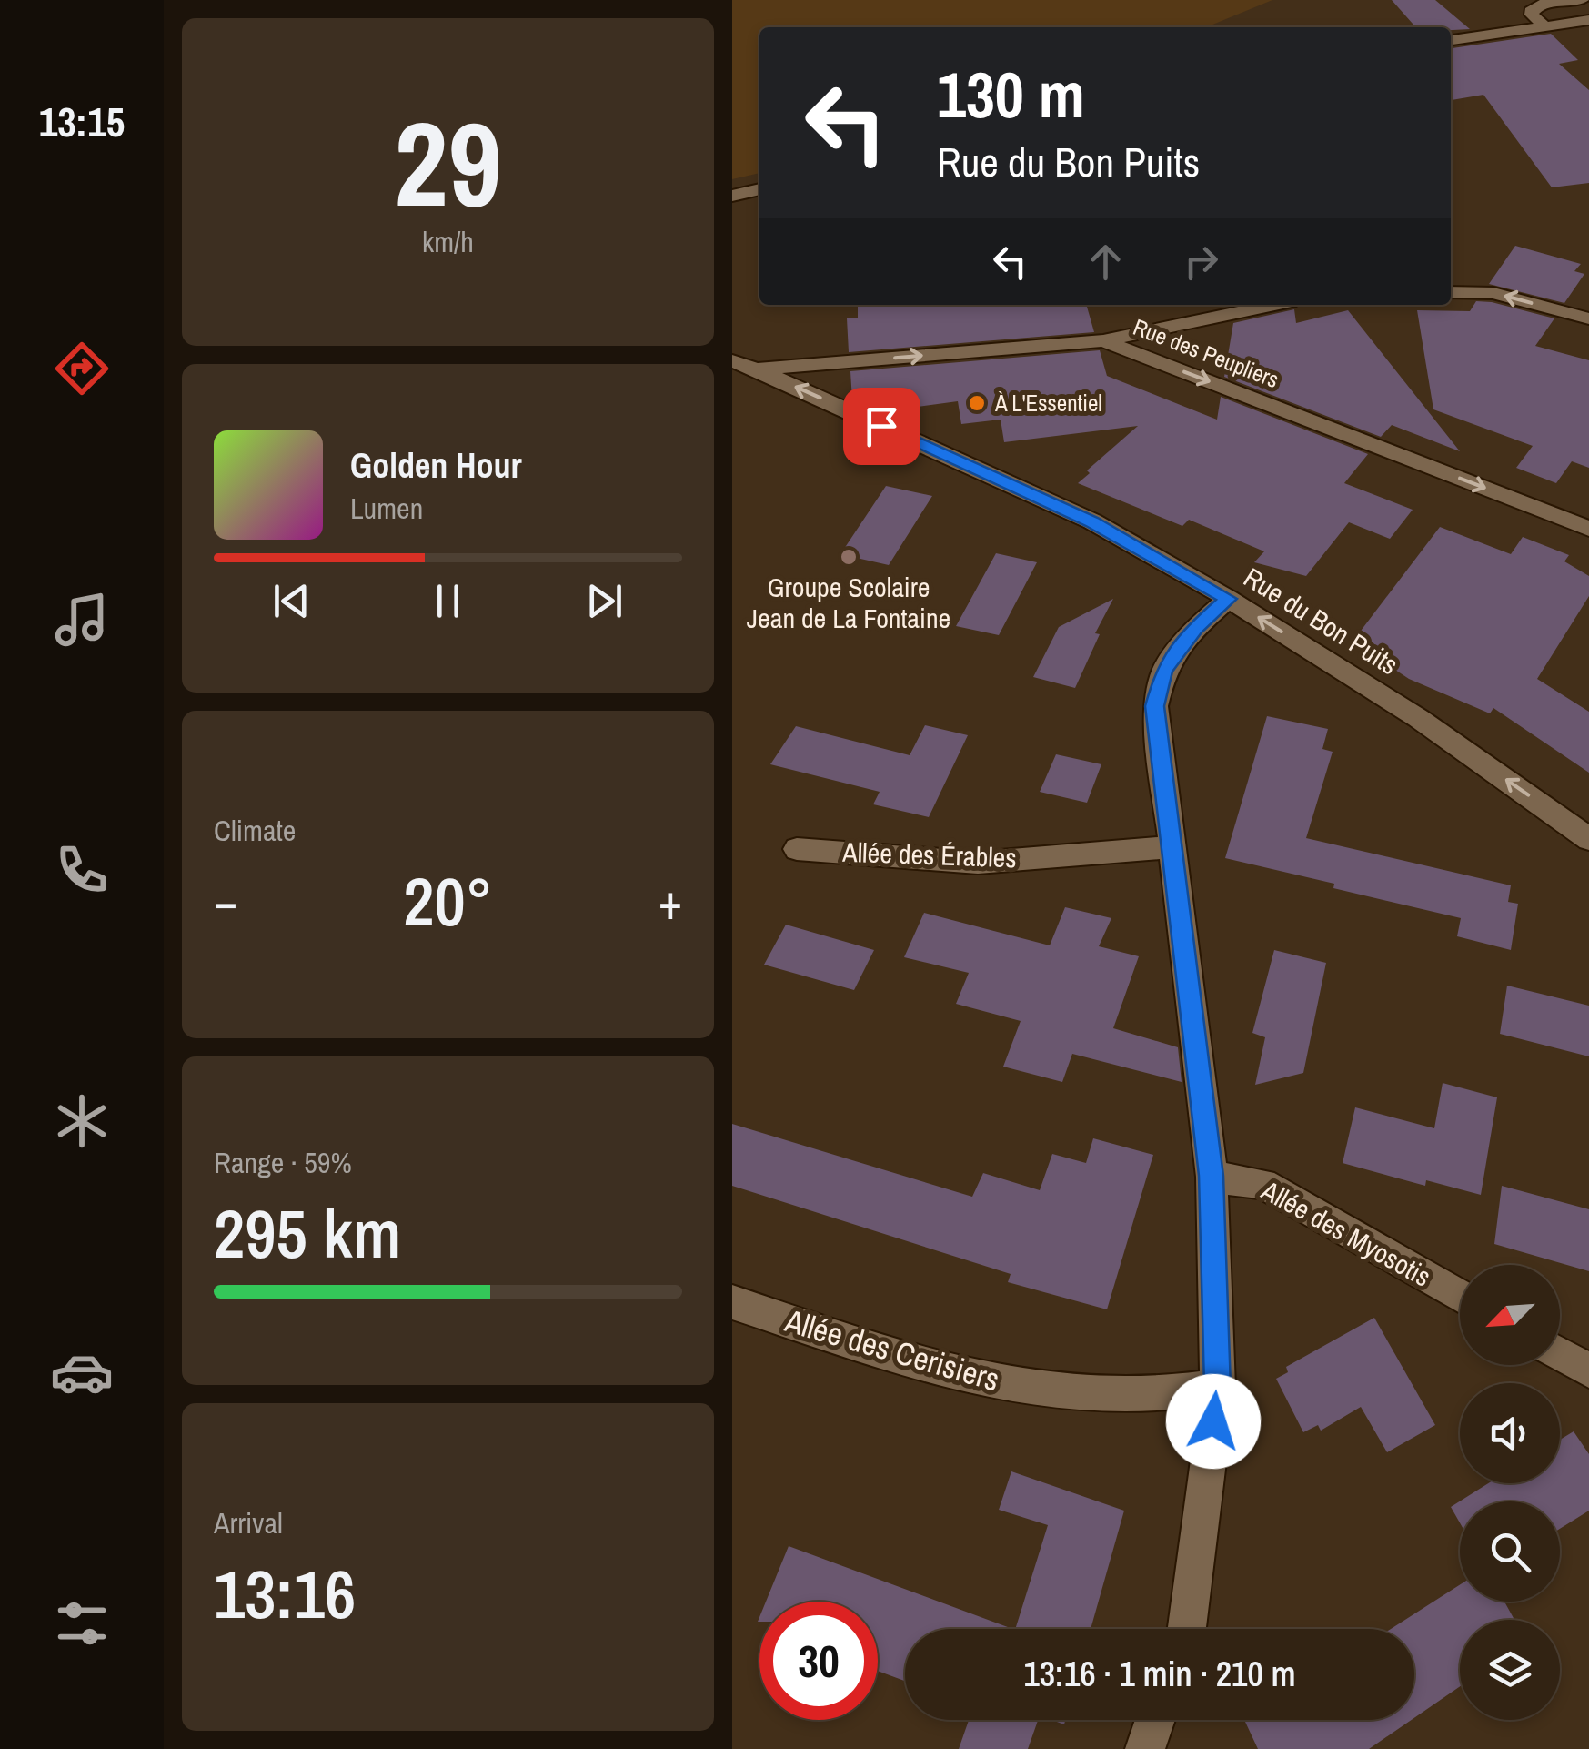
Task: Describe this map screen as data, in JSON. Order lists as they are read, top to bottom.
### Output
{
  "streets": {
    "street": [
      "Rue des Peupliers",
      "Rue du Bon Puits",
      "Allée des Érables",
      "Allée des Myosotis",
      "Allée des Cerisiers"
    ]
  },
  "crossings": [
    ["Rue des Peupliers", "Rue du Bon Puits"]
  ],
  "one_way": ["Rue du Bon Puits"],
  "places": ["À L'Essentiel", "Groupe Scolaire Jean de La Fontaine"],
  "north": "bottom left",
  "page": {
    "tabs": "13:15",
    "tile": [
      ["29", "km/h"],
      "Climate",
      ["Range · 59%", "295 km"],
      ["Arrival", "13:16"]
    ],
    "turn": ["130 m", "Rue du Bon Puits"],
    "song": ["Golden Hour", "Lumen"],
    "heat": ["−", "20°", "+"],
    "limit": "30",
    "trip": "13:16 · 1 min · 210 m"
  }
}
